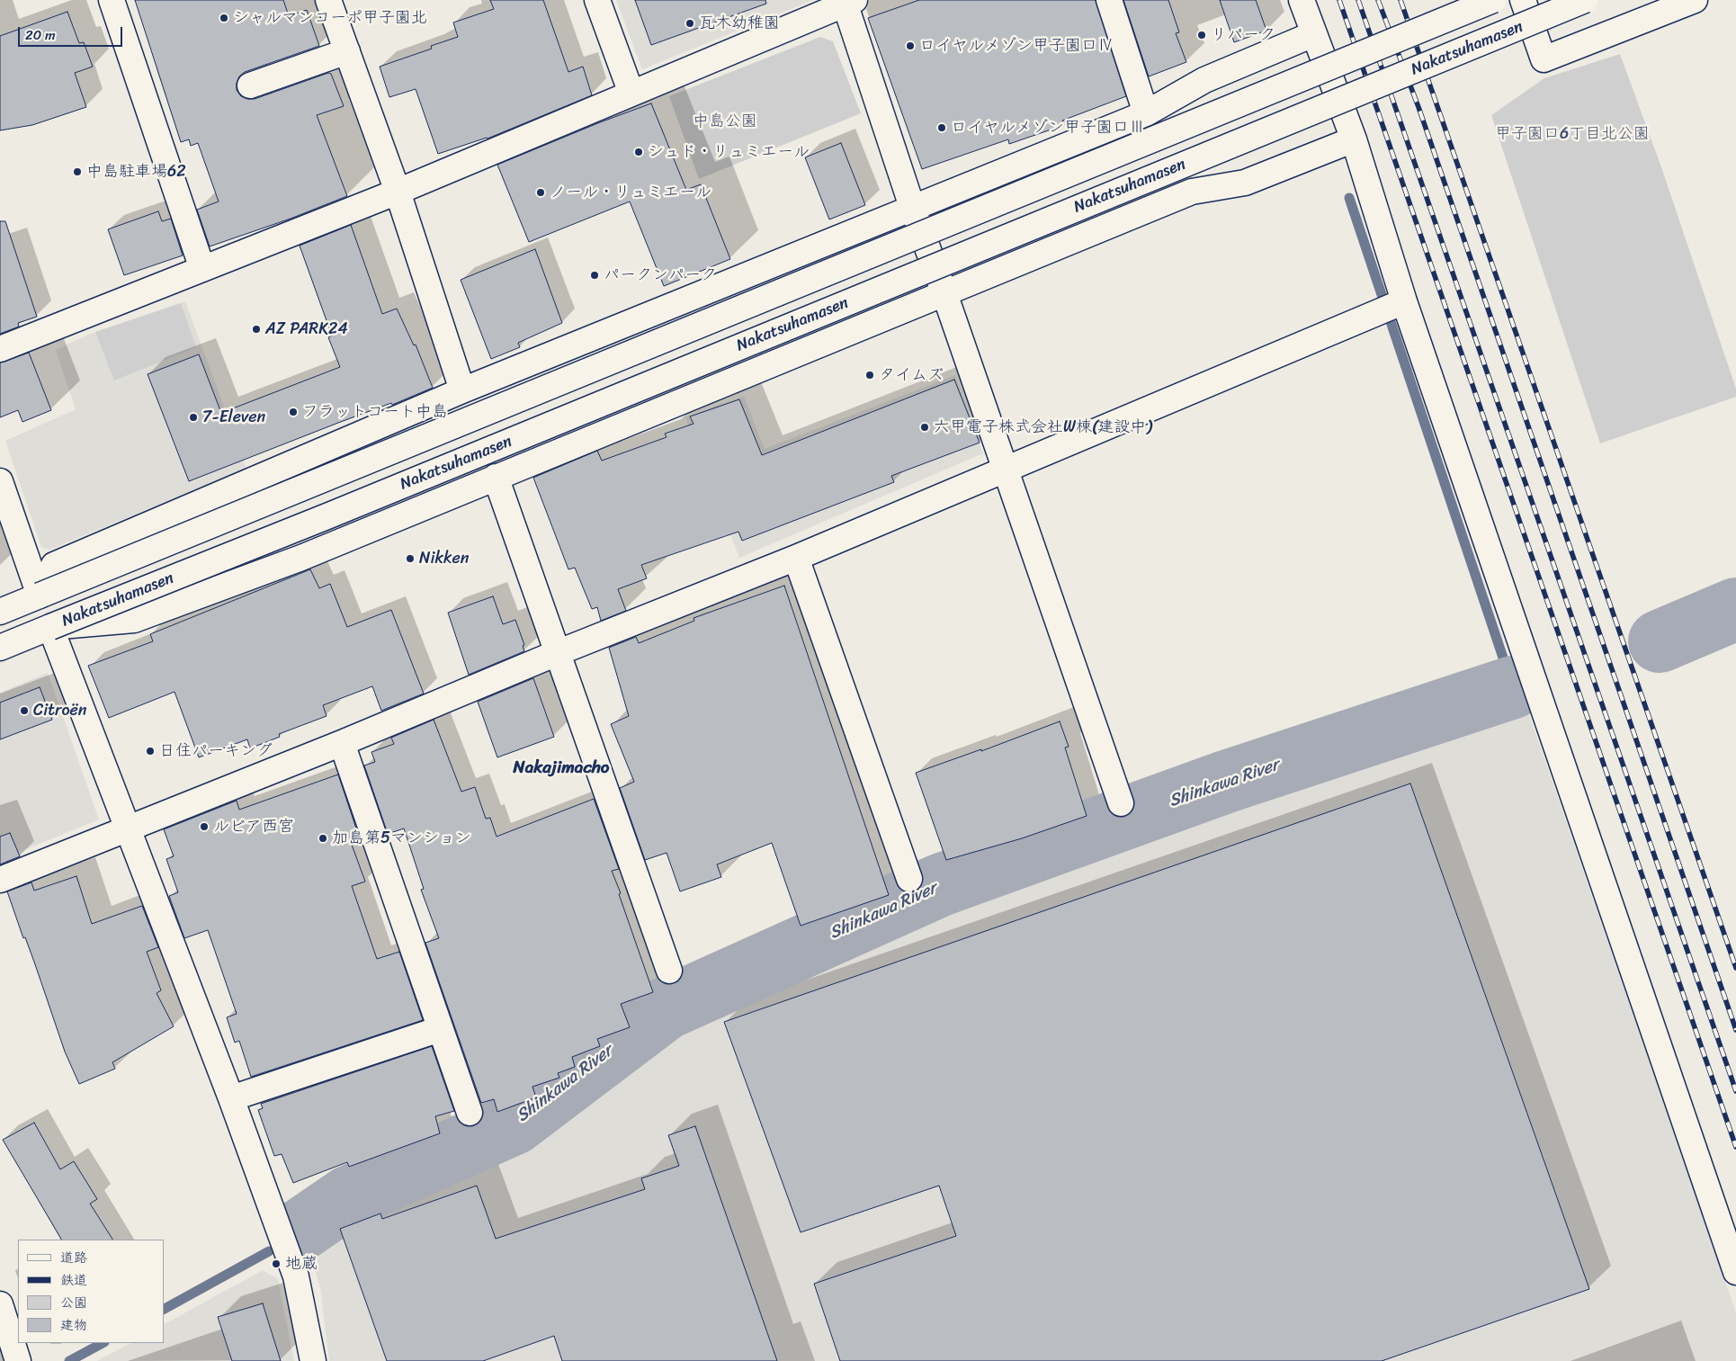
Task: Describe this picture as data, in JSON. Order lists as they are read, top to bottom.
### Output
{
  "streets": {
    "street": ["Nakatsuhamasen"]
  },
  "districts": ["Nakajimacho"],
  "water": ["Shinkawa River"],
  "parks": ["中島公園", "甲子園口6丁目北公園"],
  "places": [
    "シャルマンコーポ甲子園北",
    "瓦木幼稚園",
    "リパーク",
    "ロイヤルメゾン甲子園口Ⅳ",
    "ロイヤルメゾン甲子園口Ⅲ",
    "シュド・リュミエール",
    "中島駐車場62",
    "ノール・リュミエール",
    "パークンパーク",
    "AZ PARK24",
    "タイムズ",
    "フラットコート中島",
    "7-Eleven",
    "六甲電子株式会社W棟(建設中)",
    "Nikken",
    "Citroën",
    "日住パーキング",
    "ルビア西宮",
    "加島第5マンション",
    "地蔵"
  ],
  "legend": [
    "道路",
    "鉄道",
    "公園",
    "建物"
  ],
  "scale_bar": "20 m"
}
